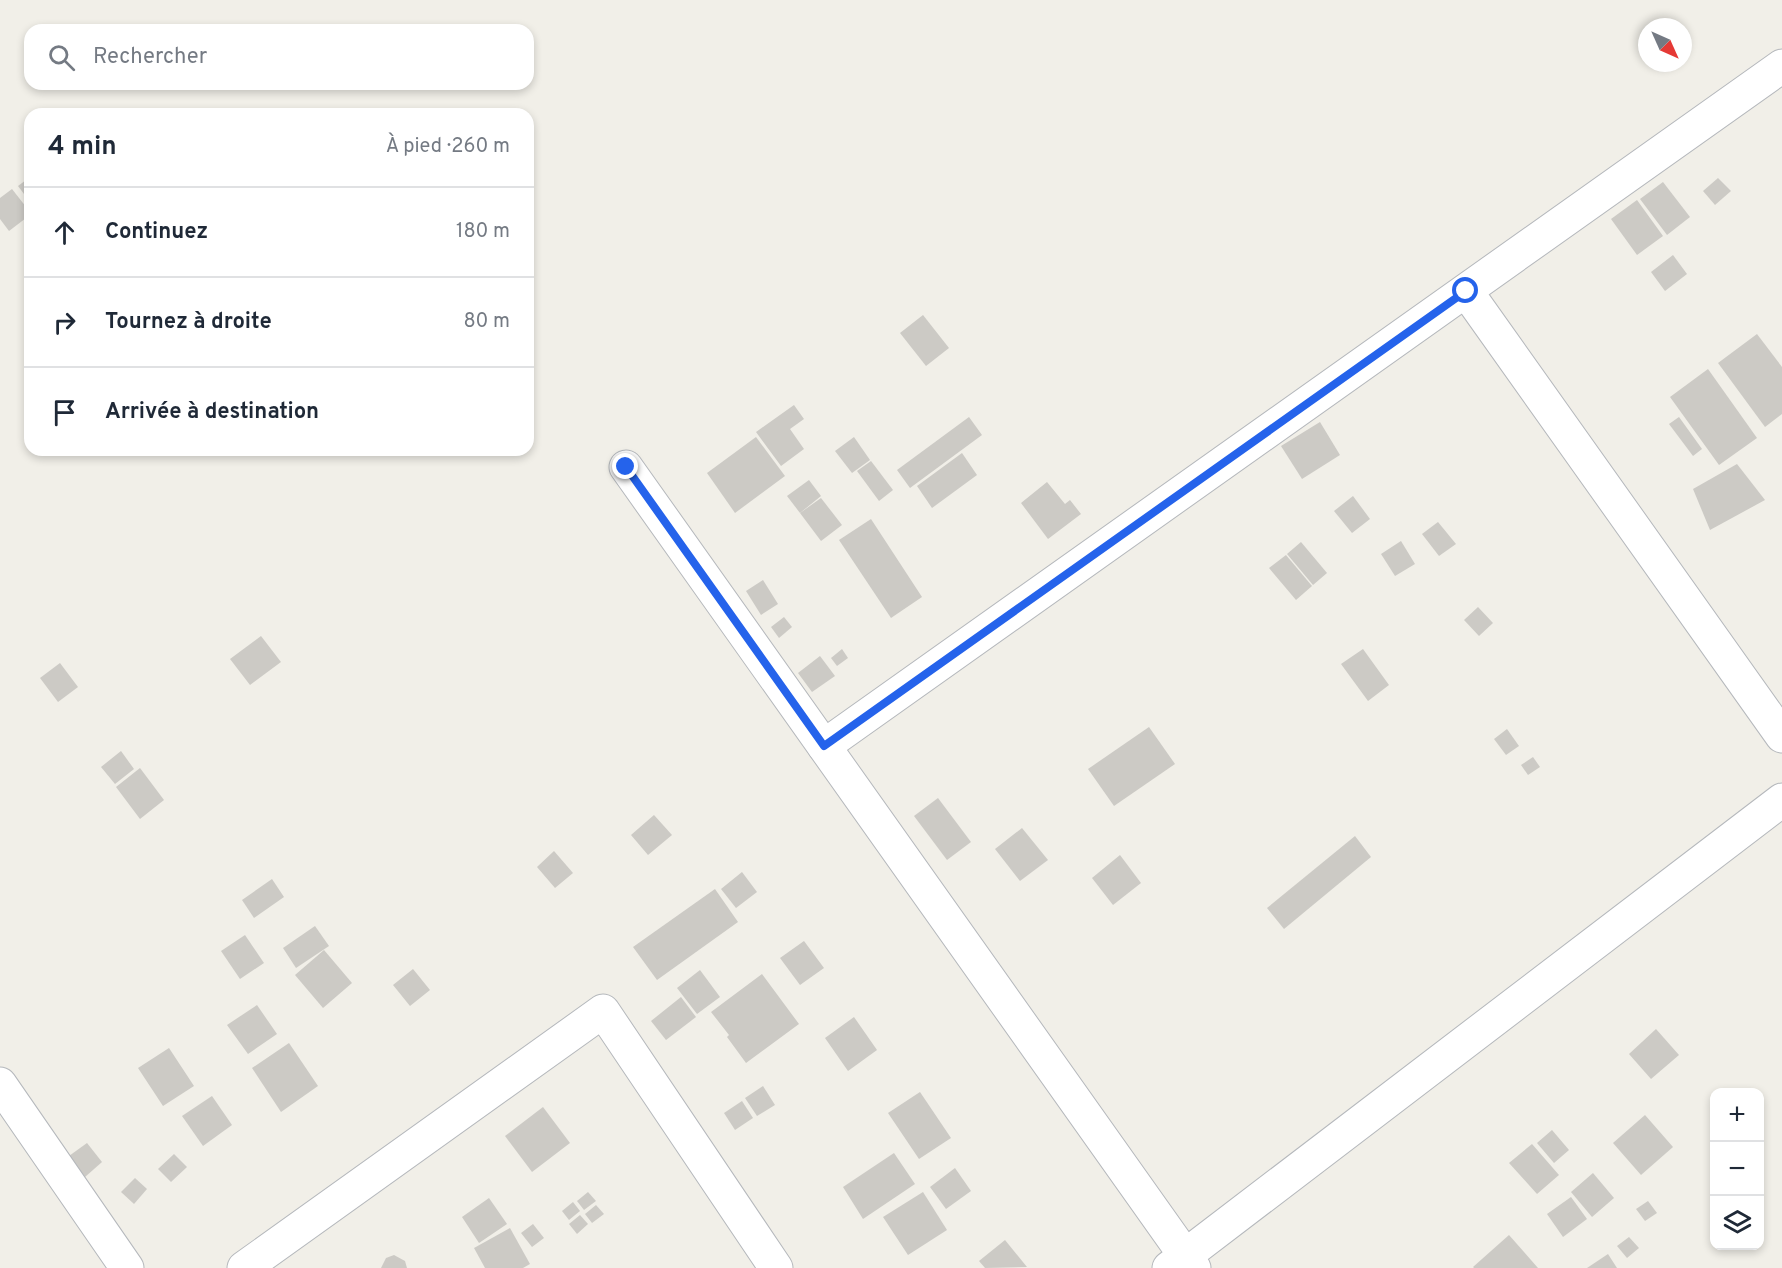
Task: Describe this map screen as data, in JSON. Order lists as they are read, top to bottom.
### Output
{
  "north": "bottom right",
  "page": {
    "search": "Rechercher",
    "heading": ["4 min", "À pied · 260 m"],
    "list": [
      ["Continuez", "180 m"],
      ["Tournez à droite", "80 m"],
      "Arrivée à destination"
    ],
    "map_buttons": ["+", "−"]
  }
}
